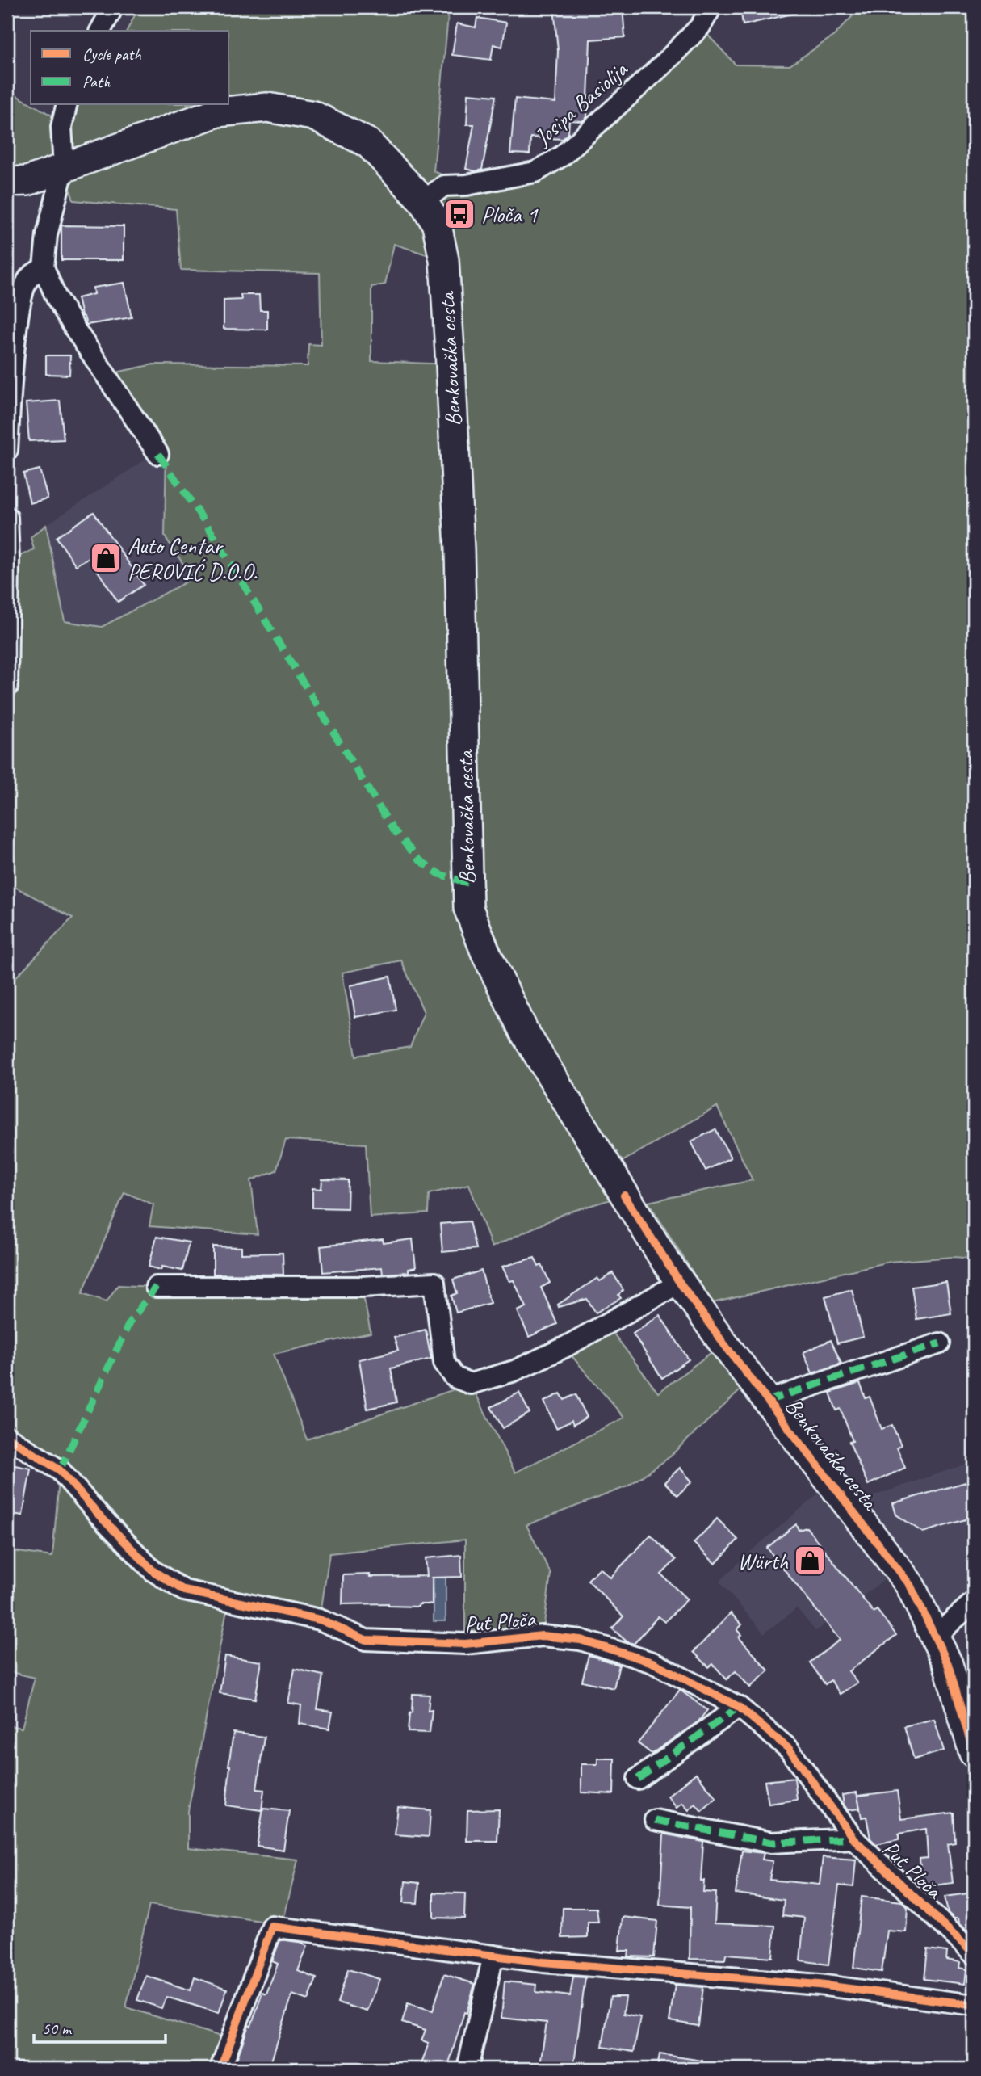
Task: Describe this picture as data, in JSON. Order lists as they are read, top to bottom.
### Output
{
  "streets": {
    "main road": ["Benkovačka cesta"],
    "street": ["Josipa Basiolija", "Put Ploča"]
  },
  "crossings": [
    ["Josipa Basiolija", "Benkovačka cesta"]
  ],
  "places": {
    "bus stop": ["Ploča 1"],
    "shop": ["Auto Centar PEROVIĆ D.O.O.", "Würth"]
  },
  "legend": ["Cycle path", "Path"],
  "scale_bar": "50 m"
}
